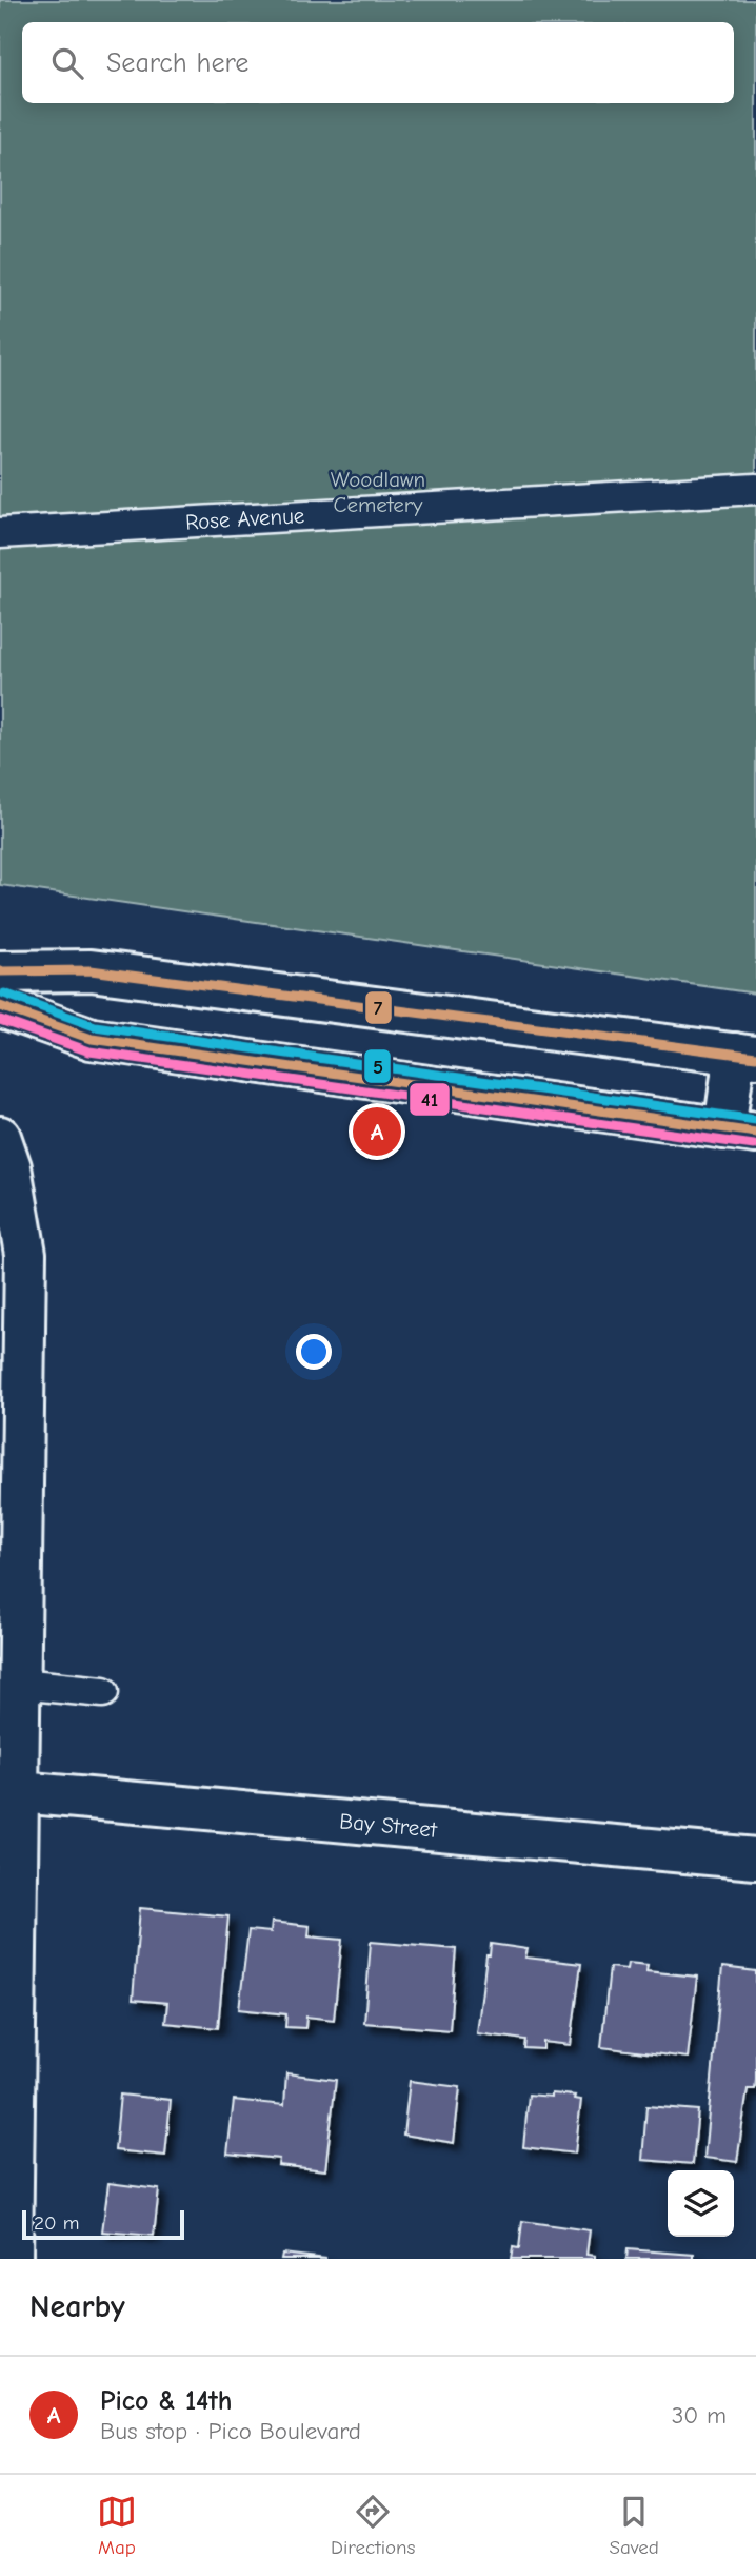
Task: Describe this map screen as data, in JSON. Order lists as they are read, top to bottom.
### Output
{
  "streets": {
    "street": ["Bay Street"],
    "lane": ["Rose Avenue"]
  },
  "parks": ["Woodlawn Cemetery"],
  "lines": ["transit line 7", "transit line 5", "transit line 41"],
  "scale_bar": "20 m",
  "page": {
    "search": "Search here",
    "pins": "A",
    "scale": "20 m",
    "heading": "Nearby",
    "list": [
      {
        "mark": "A",
        "name": "Pico & 14th",
        "note": "Bus stop · Pico Boulevard",
        "value": "30 m"
      }
    ],
    "nav": ["Map", "Directions", "Saved"]
  }
}
